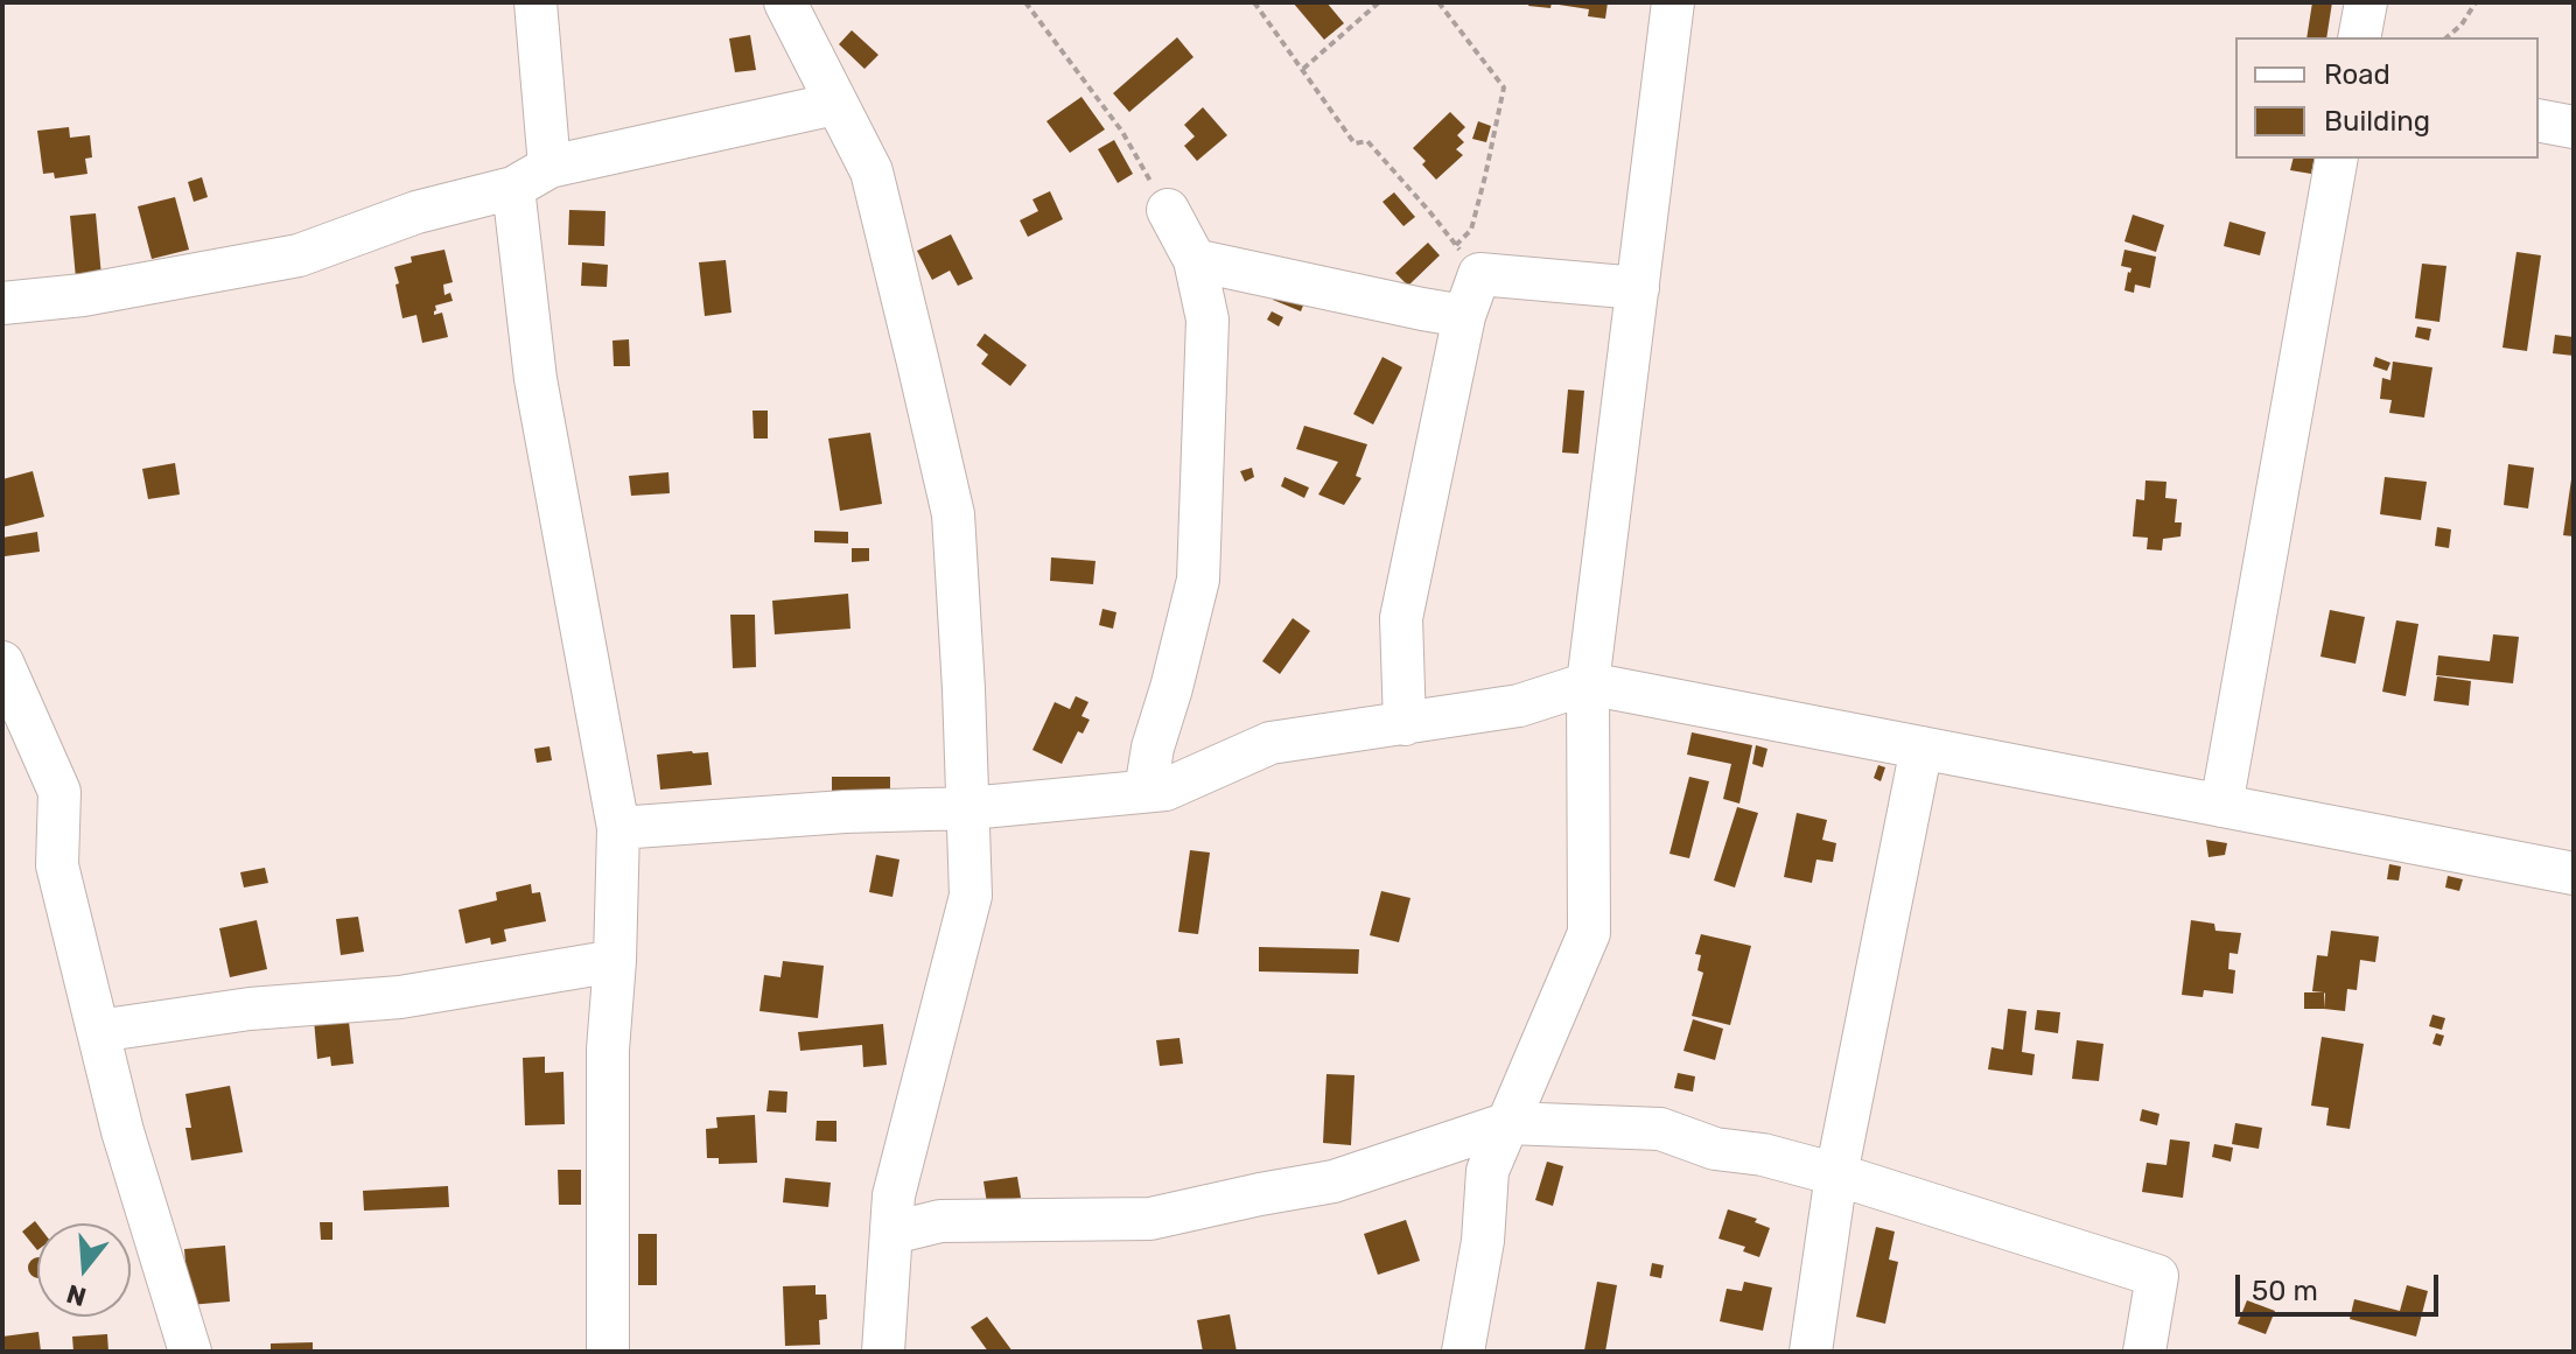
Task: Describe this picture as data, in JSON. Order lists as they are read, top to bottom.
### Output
{
  "legend": ["Road", "Building"],
  "scale_bar": "50 m",
  "north": "bottom"
}
